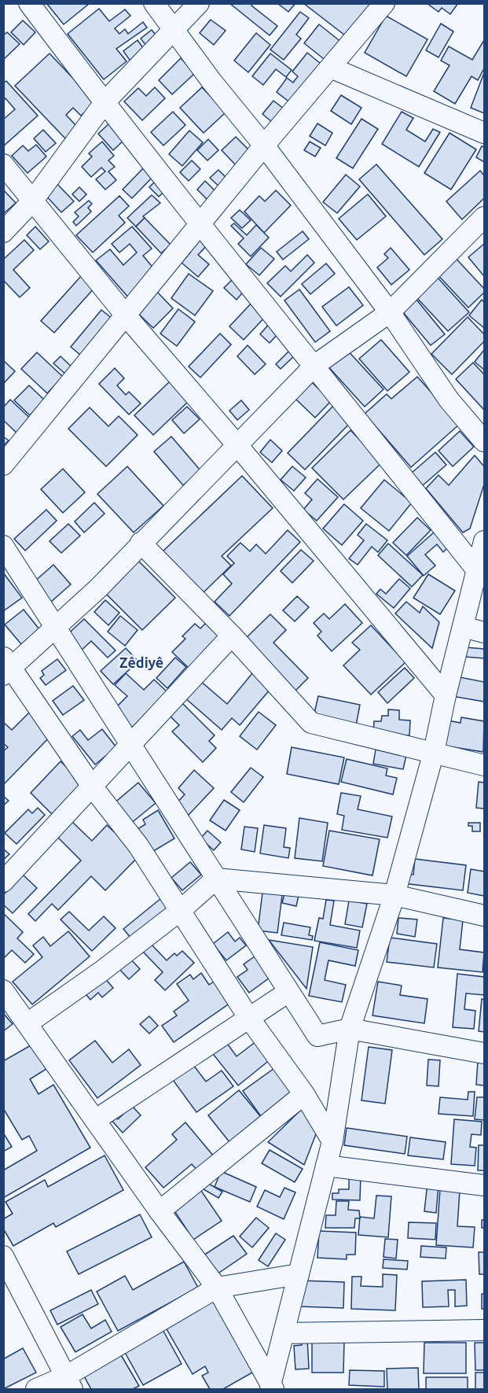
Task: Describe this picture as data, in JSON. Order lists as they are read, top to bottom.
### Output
{
  "districts": ["Zêdiyê"]
}
